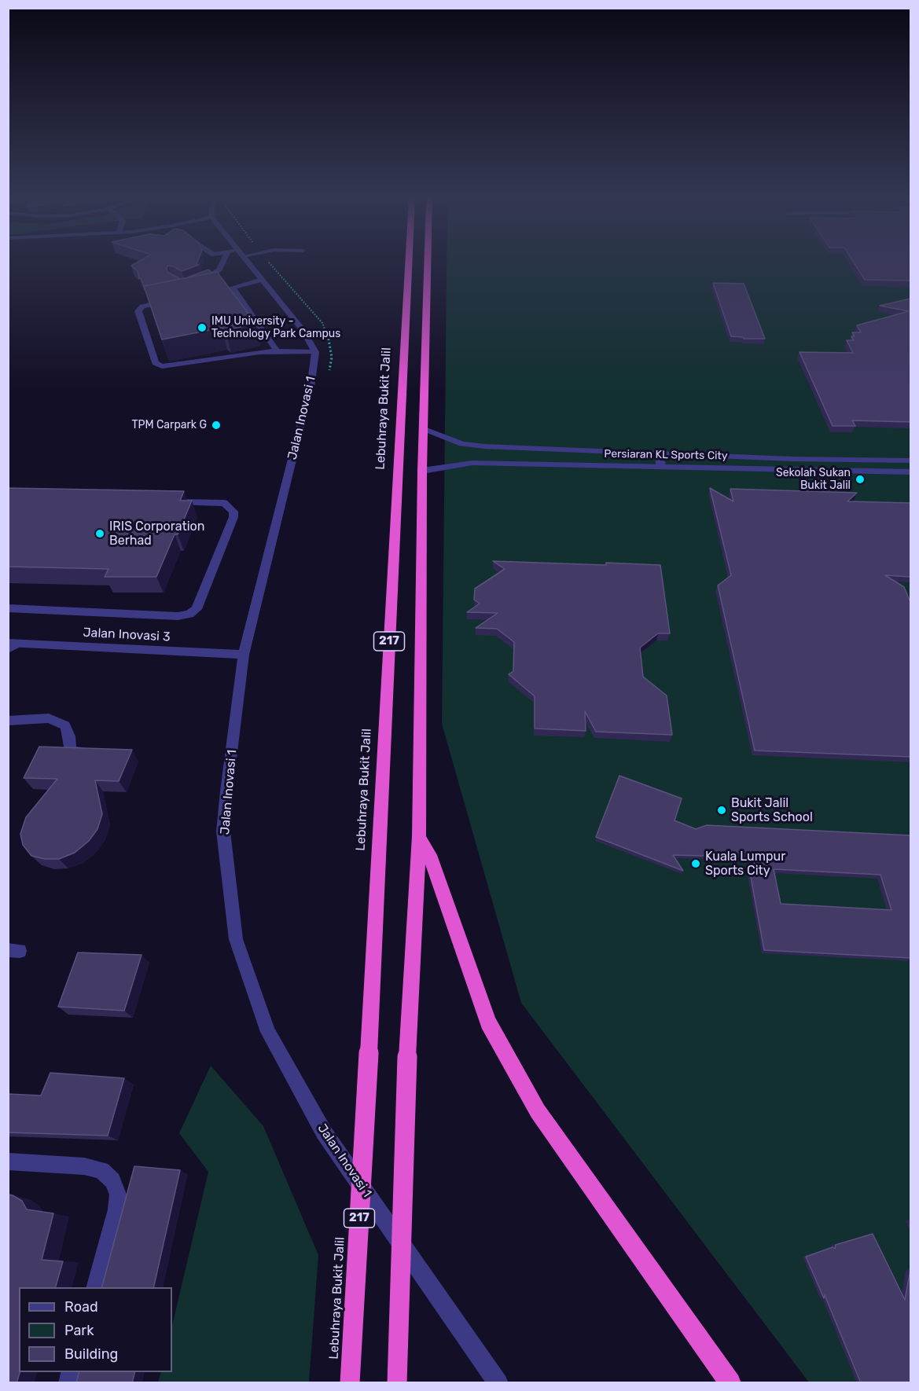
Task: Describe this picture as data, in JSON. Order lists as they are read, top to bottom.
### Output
{
  "streets": {
    "highway": ["Lebuhraya Bukit Jalil", "217"],
    "street": ["Jalan Inovasi 1", "Persiaran KL Sports City", "Jalan Inovasi 3"]
  },
  "crossings": [
    ["Jalan Inovasi 1", "Jalan Inovasi 3"],
    ["Persiaran KL Sports City", "217"]
  ],
  "places": [
    "IMU University - Technology Park Campus",
    "TPM Carpark G",
    "Sekolah Sukan Bukit Jalil",
    "IRIS Corporation Berhad",
    "Bukit Jalil Sports School",
    "Kuala Lumpur Sports City"
  ],
  "legend": ["Road", "Park", "Building"]
}
